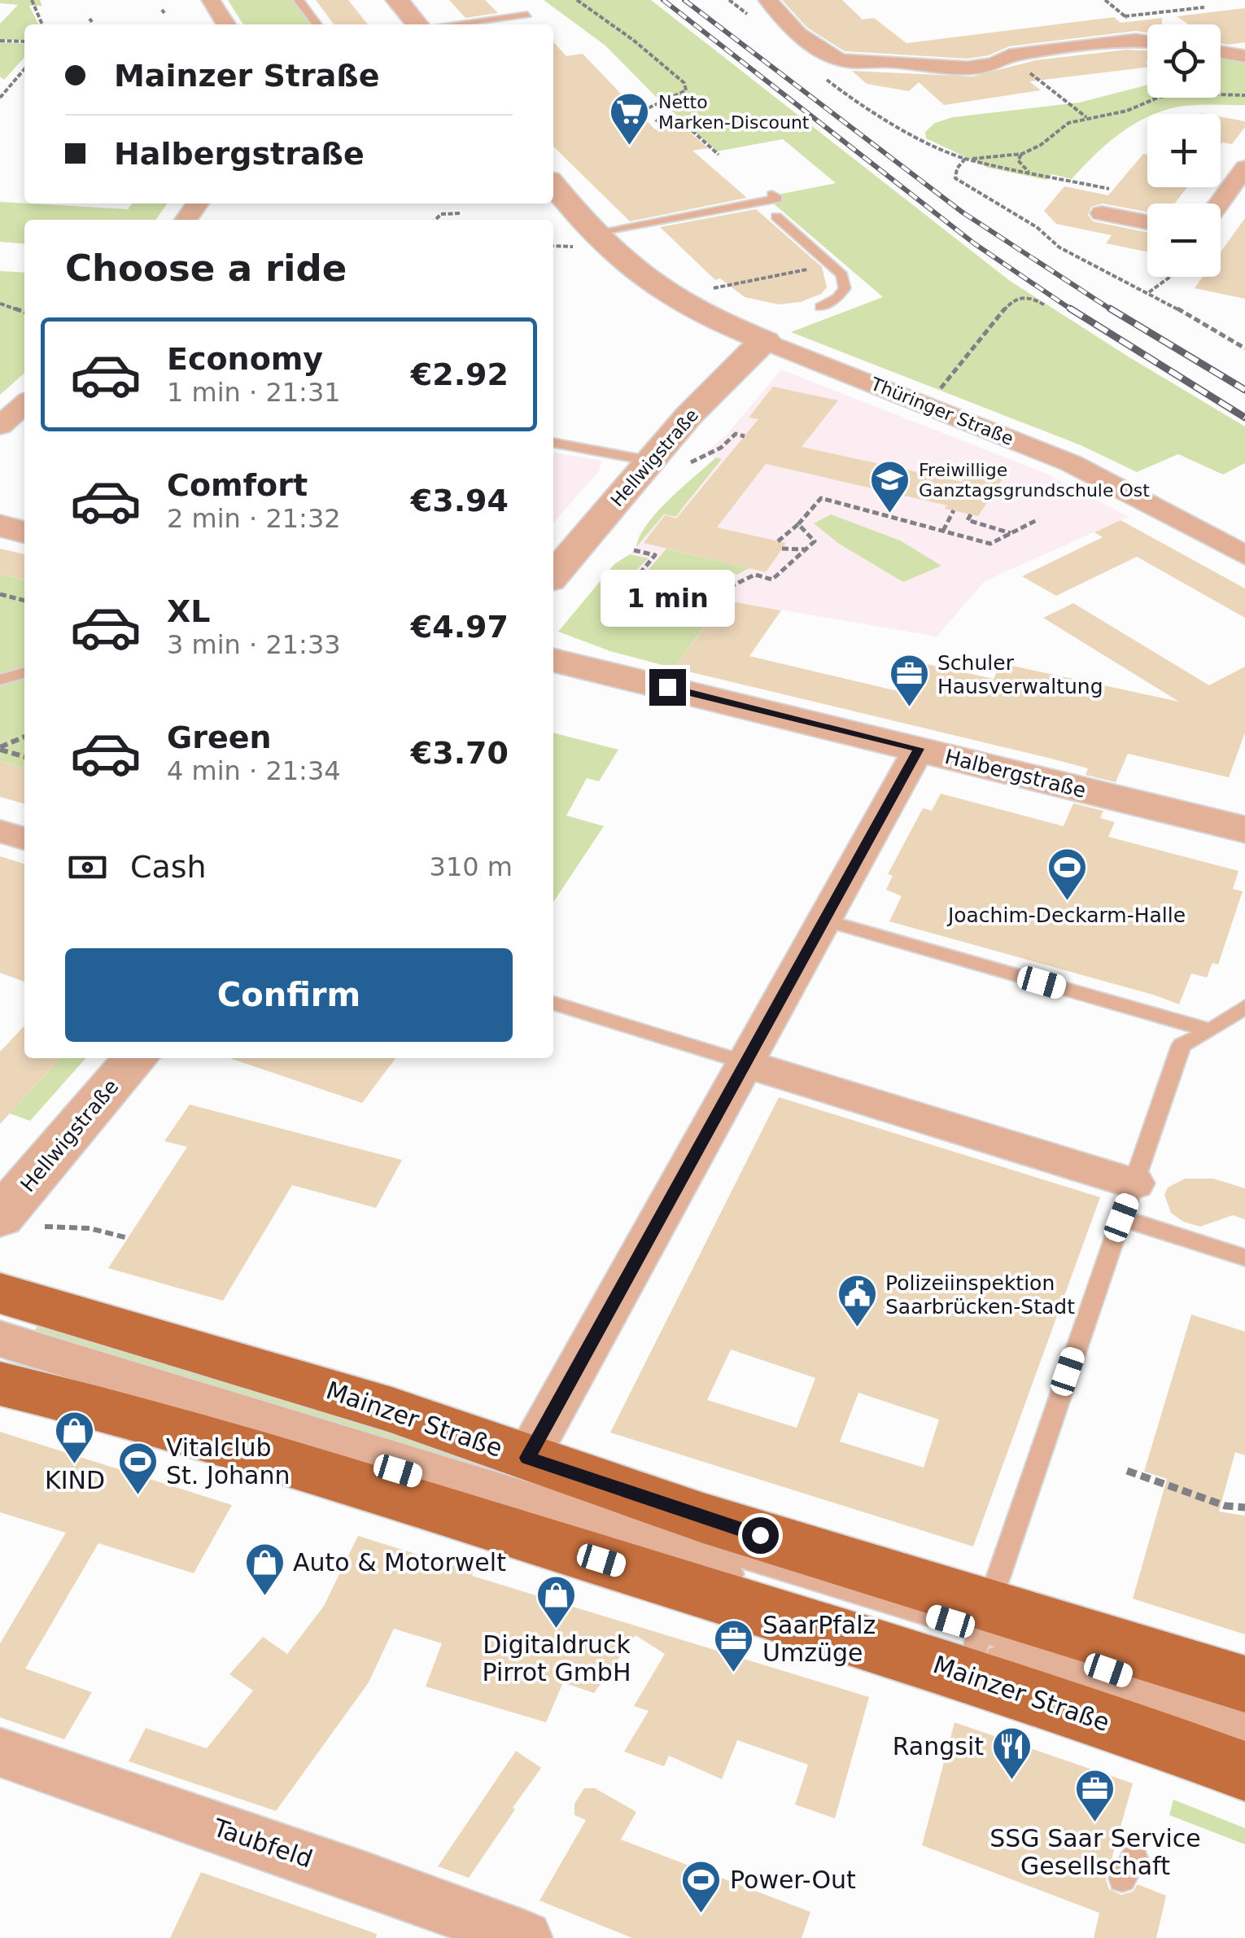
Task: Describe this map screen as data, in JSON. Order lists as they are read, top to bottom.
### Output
{
  "streets": {
    "main road": ["Mainzer Straße"],
    "street": [
      "Thüringer Straße",
      "Hellwigstraße",
      "Halbergstraße",
      "Taubfeld"
    ]
  },
  "crossings": [
    ["Thüringer Straße", "Hellwigstraße"]
  ],
  "places": {
    "supermarket": ["Netto Marken-Discount"],
    "school or university": ["Freiwillige Ganztagsgrundschule Ost"],
    "office": ["Schuler Hausverwaltung", "SaarPfalz Umzüge", "SSG Saar Service Gesellschaft"],
    "sports": ["Joachim-Deckarm-Halle", "Vitalclub St. Johann", "Power-Out"],
    "public building": ["Polizeiinspektion Saarbrücken-Stadt"],
    "shop": ["KIND", "Auto & Motorwelt", "Digitaldruck Pirrot GmbH"],
    "restaurant": ["Rangsit"]
  },
  "page": {
    "map_buttons": ["+", "−"],
    "banner": ["Mainzer Straße", "Halbergstraße"],
    "heading": "Choose a ride",
    "list": [
      {
        "name": "Economy",
        "note": "1 min · 21:31",
        "value": "€2.92"
      },
      {
        "name": "Comfort",
        "note": "2 min · 21:32",
        "value": "€3.94"
      },
      {
        "name": "XL",
        "note": "3 min · 21:33",
        "value": "€4.97"
      },
      {
        "name": "Green",
        "note": "4 min · 21:34",
        "value": "€3.70"
      }
    ],
    "bubble": "1 min",
    "pay": ["Cash", "310 m"],
    "buttons": "Confirm"
  }
}
